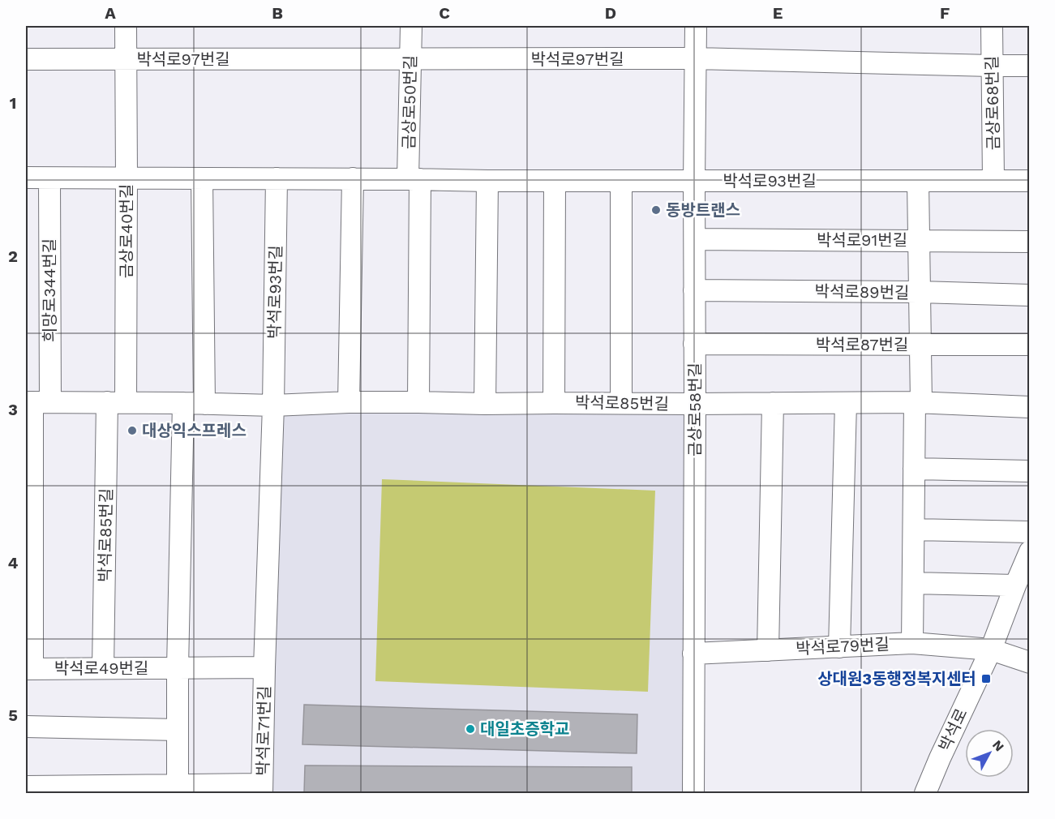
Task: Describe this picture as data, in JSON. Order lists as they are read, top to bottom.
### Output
{
  "streets": {
    "street": [
      "박석로97번길",
      "금상로50번길",
      "금상로68번길",
      "박석로93번길",
      "금상로40번길",
      "박석로91번길",
      "희망로344번길",
      "박석로89번길",
      "박석로87번길",
      "박석로85번길",
      "금상로58번길",
      "박석로79번길",
      "박석로49번길",
      "박석로",
      "박석로71번길"
    ]
  },
  "crossings": [
    ["박석로97번길", "금상로50번길"],
    ["박석로97번길", "금상로68번길"],
    ["박석로97번길", "금상로40번길"],
    ["박석로97번길", "금상로58번길"],
    ["금상로50번길", "박석로93번길"],
    ["금상로68번길", "박석로93번길"],
    ["박석로93번길", "금상로40번길"],
    ["박석로93번길", "박석로85번길"],
    ["박석로93번길", "금상로58번길"],
    ["금상로40번길", "박석로85번길"],
    ["박석로91번길", "금상로58번길"],
    ["희망로344번길", "박석로85번길"],
    ["박석로89번길", "금상로58번길"],
    ["박석로87번길", "금상로58번길"],
    ["박석로85번길", "금상로58번길"],
    ["박석로85번길", "박석로49번길"],
    ["금상로58번길", "박석로79번길"],
    ["박석로79번길", "박석로"],
    ["박석로49번길", "박석로71번길"]
  ],
  "places": {
    "other": ["동방트랜스", "대상익스프레스", "대일초증학교"],
    "transit": ["상대원3동행정복지센터"]
  },
  "north": "top right",
  "grid": {
    "columns": [
      "A",
      "B",
      "C",
      "D",
      "E",
      "F"
    ],
    "rows": [
      "1",
      "2",
      "3",
      "4",
      "5"
    ]
  }
}
